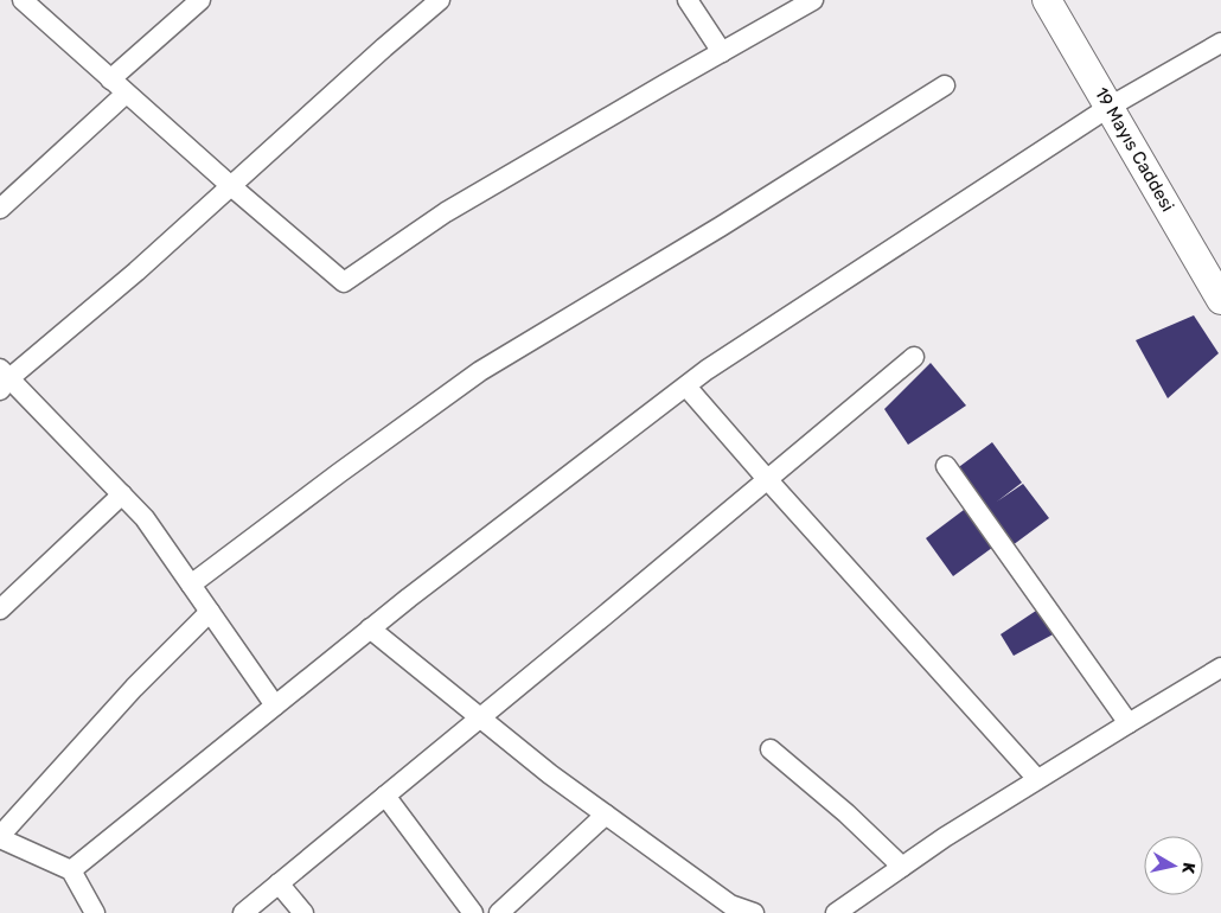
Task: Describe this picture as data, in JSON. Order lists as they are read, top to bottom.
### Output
{
  "streets": {
    "street": ["19 Mayıs Caddesi"]
  },
  "north": "right"
}
